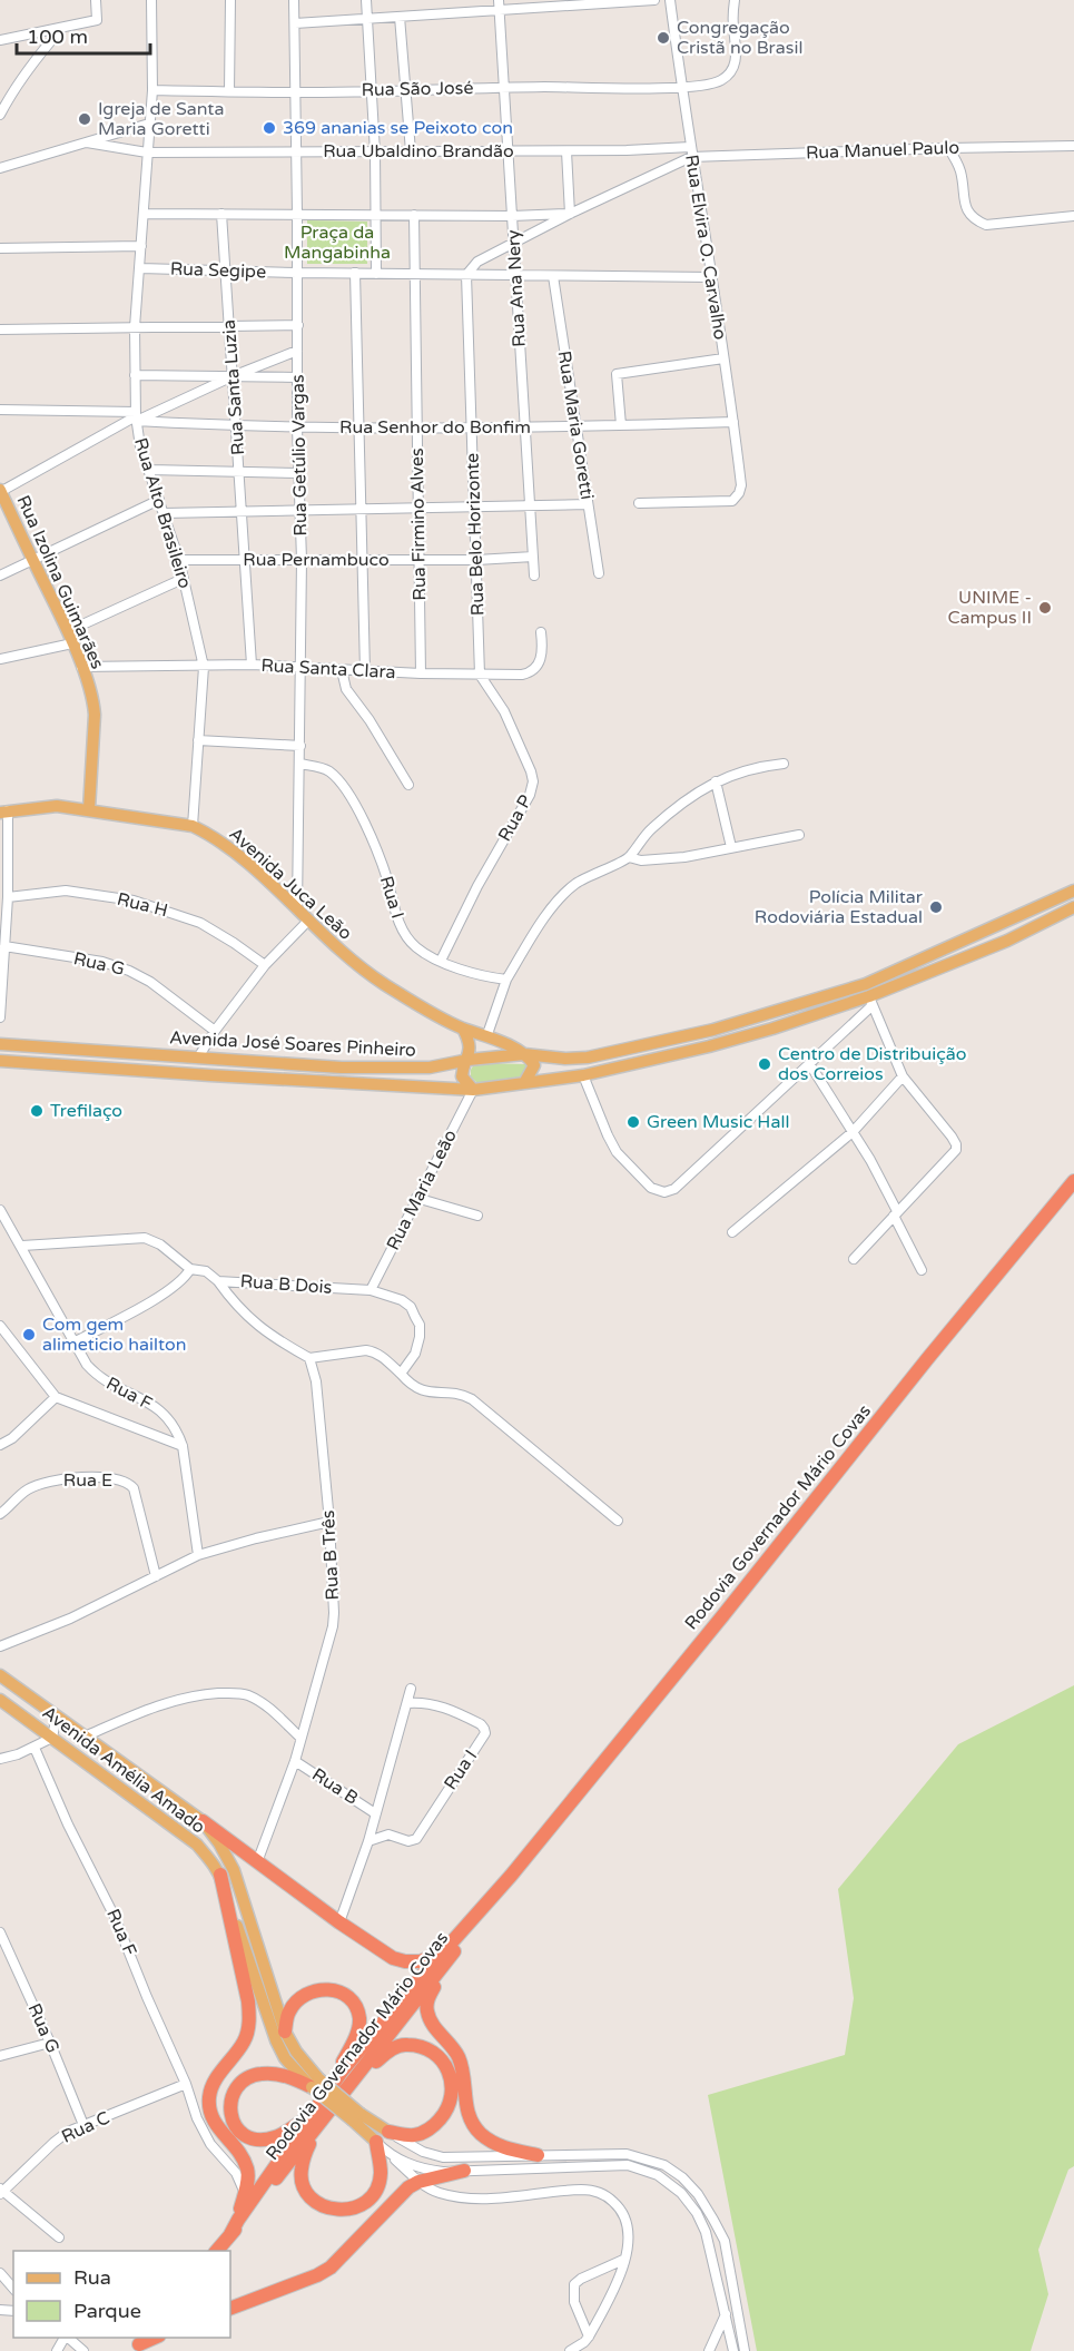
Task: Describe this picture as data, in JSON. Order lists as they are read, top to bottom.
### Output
{
  "streets": {
    "highway": ["Rodovia Governador Mário Covas"],
    "main road": [
      "Rua Izolina Guimarães",
      "Avenida Juca Leão",
      "Avenida José Soares Pinheiro",
      "Avenida Amélia Amado"
    ],
    "street": [
      "Rua São José",
      "Rua Manuel Paulo",
      "Rua Ubaldino Brandão",
      "Rua Elvira O. Carvalho",
      "Rua Segipe",
      "Rua Ana Nery",
      "Rua Santa Luzia",
      "Rua Maria Goretti",
      "Rua Senhor do Bonfim",
      "Rua Getúlio Vargas",
      "Rua Alto Brasileiro",
      "Rua Firmino Alves",
      "Rua Belo Horizonte",
      "Rua Pernambuco",
      "Rua Santa Clara",
      "Rua P",
      "Rua I",
      "Rua H",
      "Rua G",
      "Rua Maria Leão",
      "Rua B Dois",
      "Rua F",
      "Rua E",
      "Rua B Três",
      "Rua B",
      "Rua C"
    ]
  },
  "crossings": [
    ["Rua São José", "Rua Elvira O. Carvalho"],
    ["Rua São José", "Rua Ana Nery"],
    ["Rua São José", "Rua Getúlio Vargas"],
    ["Rua São José", "Rua Alto Brasileiro"],
    ["Rua Manuel Paulo", "Rua Ubaldino Brandão"],
    ["Rua Manuel Paulo", "Rua Elvira O. Carvalho"],
    ["Rua Ubaldino Brandão", "Rua Elvira O. Carvalho"],
    ["Rua Ubaldino Brandão", "Rua Ana Nery"],
    ["Rua Ubaldino Brandão", "Rua Getúlio Vargas"],
    ["Rua Ubaldino Brandão", "Rua Alto Brasileiro"],
    ["Rua Elvira O. Carvalho", "Rua Segipe"],
    ["Rua Elvira O. Carvalho", "Rua Senhor do Bonfim"],
    ["Rua Segipe", "Rua Ana Nery"],
    ["Rua Segipe", "Rua Santa Luzia"],
    ["Rua Segipe", "Rua Maria Goretti"],
    ["Rua Segipe", "Rua Getúlio Vargas"],
    ["Rua Segipe", "Rua Alto Brasileiro"],
    ["Rua Segipe", "Rua Firmino Alves"],
    ["Rua Segipe", "Rua Belo Horizonte"],
    ["Rua Ana Nery", "Rua Senhor do Bonfim"],
    ["Rua Ana Nery", "Rua Pernambuco"],
    ["Rua Santa Luzia", "Rua Senhor do Bonfim"],
    ["Rua Santa Luzia", "Rua Pernambuco"],
    ["Rua Santa Luzia", "Rua Santa Clara"],
    ["Rua Maria Goretti", "Rua Senhor do Bonfim"],
    ["Rua Senhor do Bonfim", "Rua Getúlio Vargas"],
    ["Rua Senhor do Bonfim", "Rua Alto Brasileiro"],
    ["Rua Senhor do Bonfim", "Rua Firmino Alves"],
    ["Rua Senhor do Bonfim", "Rua Belo Horizonte"],
    ["Rua Getúlio Vargas", "Rua Pernambuco"],
    ["Rua Getúlio Vargas", "Rua Santa Clara"],
    ["Rua Getúlio Vargas", "Avenida Juca Leão"],
    ["Rua Getúlio Vargas", "Rua I"],
    ["Rua Alto Brasileiro", "Rua Pernambuco"],
    ["Rua Alto Brasileiro", "Rua Santa Clara"],
    ["Rua Alto Brasileiro", "Avenida Juca Leão"],
    ["Rua Firmino Alves", "Rua Pernambuco"],
    ["Rua Firmino Alves", "Rua Santa Clara"],
    ["Rua Belo Horizonte", "Rua Pernambuco"],
    ["Rua Belo Horizonte", "Rua Santa Clara"],
    ["Rua Belo Horizonte", "Rua P"],
    ["Rua Izolina Guimarães", "Rua Santa Clara"],
    ["Rua Izolina Guimarães", "Avenida Juca Leão"],
    ["Rua Santa Clara", "Rua P"],
    ["Rua P", "Rua I"],
    ["Avenida Juca Leão", "Avenida José Soares Pinheiro"],
    ["Rua G", "Rua C"],
    ["Avenida José Soares Pinheiro", "Rua Maria Leão"],
    ["Rua Maria Leão", "Rua B Dois"],
    ["Rua B Dois", "Rua F"],
    ["Rua F", "Rua C"],
    ["Rua B Três", "Rua B"]
  ],
  "parks": ["Praça da Mangabinha"],
  "places": [
    "Congregação Cristã no Brasil",
    "Igreja de Santa Maria Goretti",
    "369 ananias se Peixoto con",
    "UNIME - Campus II",
    "Polícia Militar Rodoviária Estadual",
    "Centro de Distribuição dos Correios",
    "Trefilaço",
    "Green Music Hall",
    "Com gem alimeticio hailton"
  ],
  "legend": ["Rua", "Parque"],
  "scale_bar": "100 m"
}
